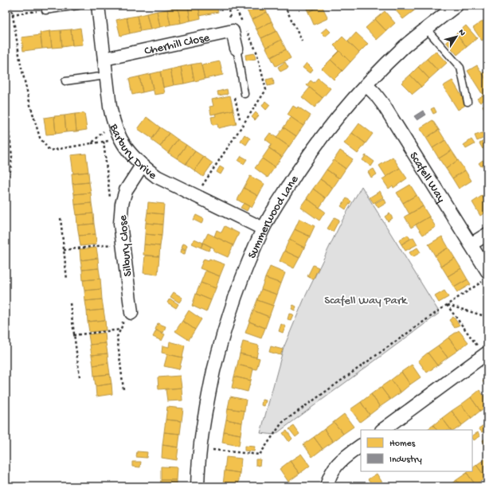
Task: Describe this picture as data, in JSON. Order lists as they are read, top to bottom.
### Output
{
  "streets": {
    "street": [
      "Cherhill Close",
      "Barbury Drive",
      "Scafell Way",
      "Summerwood Lane",
      "Silbury Close"
    ]
  },
  "crossings": [
    ["Cherhill Close", "Barbury Drive"],
    ["Barbury Drive", "Summerwood Lane"],
    ["Barbury Drive", "Silbury Close"],
    ["Scafell Way", "Summerwood Lane"]
  ],
  "parks": ["Scafell Way Park"],
  "legend": ["Homes", "Industry"],
  "north": "top right"
}
